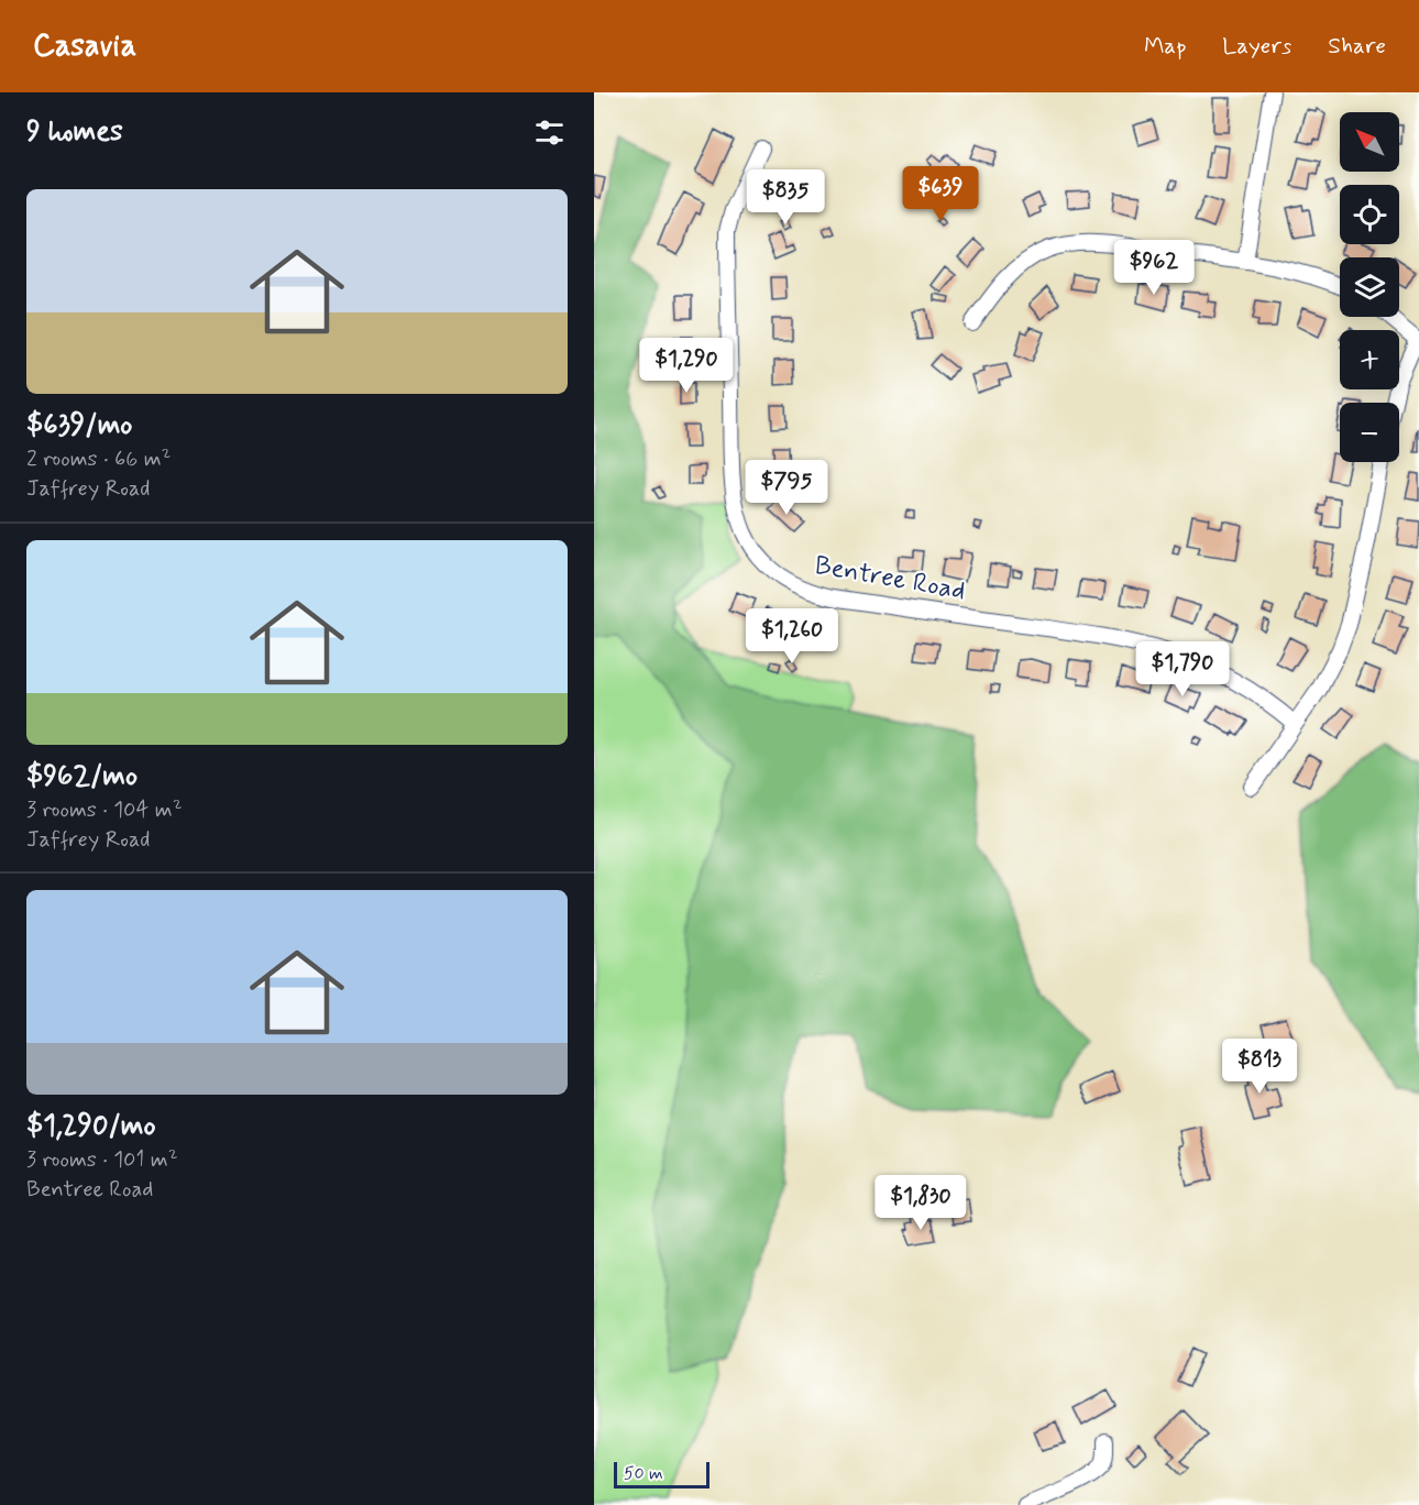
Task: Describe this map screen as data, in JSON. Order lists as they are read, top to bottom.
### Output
{
  "streets": {
    "street": ["Bentree Road"]
  },
  "scale_bar": "50 m",
  "north": "top left",
  "page": {
    "header": "Casavia",
    "nav": ["Map", "Layers", "Share"],
    "heading": "9 homes",
    "map_buttons": ["+", "−"],
    "price": [
      "$639",
      "$835",
      "$962",
      "$1,290",
      "$795",
      "$1,260",
      "$1,790",
      "$813",
      "$1,830"
    ],
    "list": [
      {
        "name": "$639/mo",
        "note": "2 rooms · 66 m² · Jaffrey Road"
      },
      {
        "name": "$962/mo",
        "note": "3 rooms · 104 m² · Jaffrey Road"
      },
      {
        "name": "$1,290/mo",
        "note": "3 rooms · 101 m² · Bentree Road"
      }
    ],
    "scale": "50 m"
  }
}
